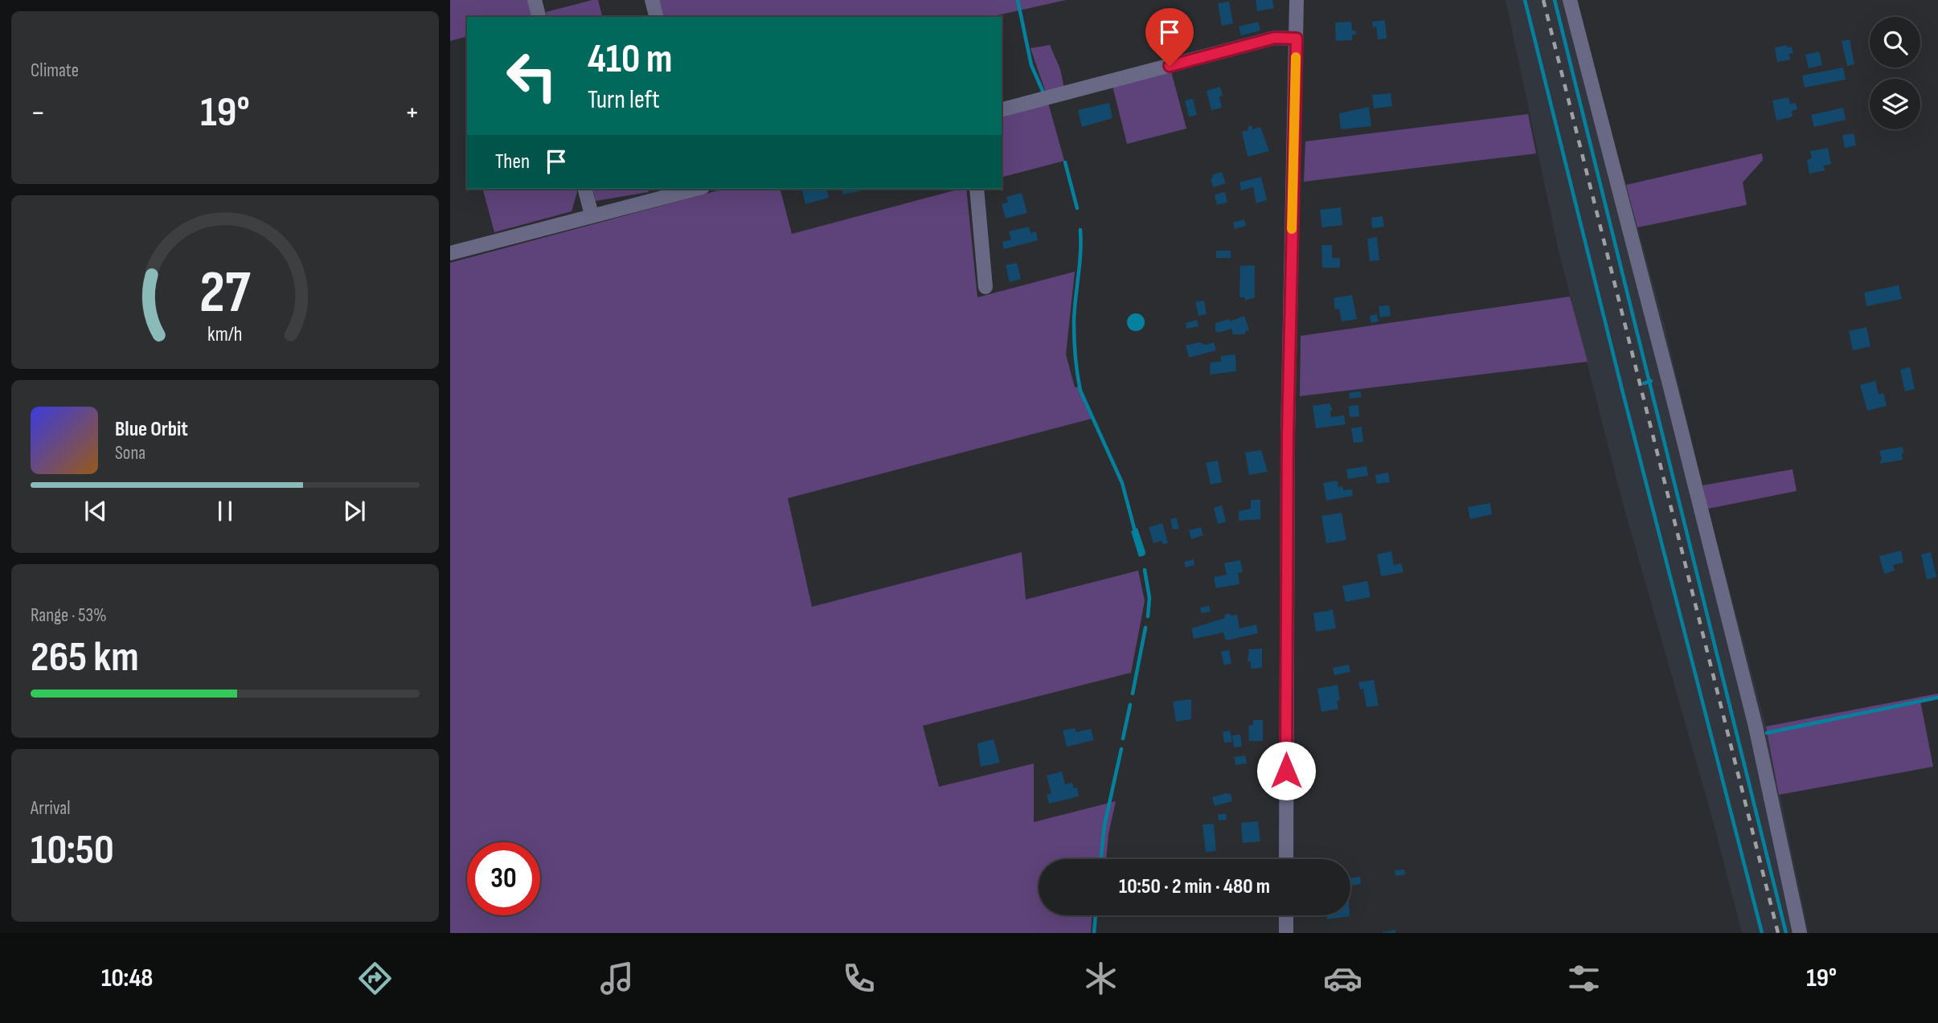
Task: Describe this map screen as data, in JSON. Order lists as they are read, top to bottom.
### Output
{
  "page": {
    "tile": [
      "Climate",
      ["Range · 53%", "265 km"],
      ["Arrival", "10:50"]
    ],
    "turn": ["410 m", "Turn left"],
    "heat": ["−", "19°", "+"],
    "then": "Then",
    "song": ["Blue Orbit", "Sona"],
    "limit": "30",
    "trip": "10:50 · 2 min · 480 m",
    "tabs": ["10:48", "19°"],
    "gauge": ["27", "km/h"]
  }
}
